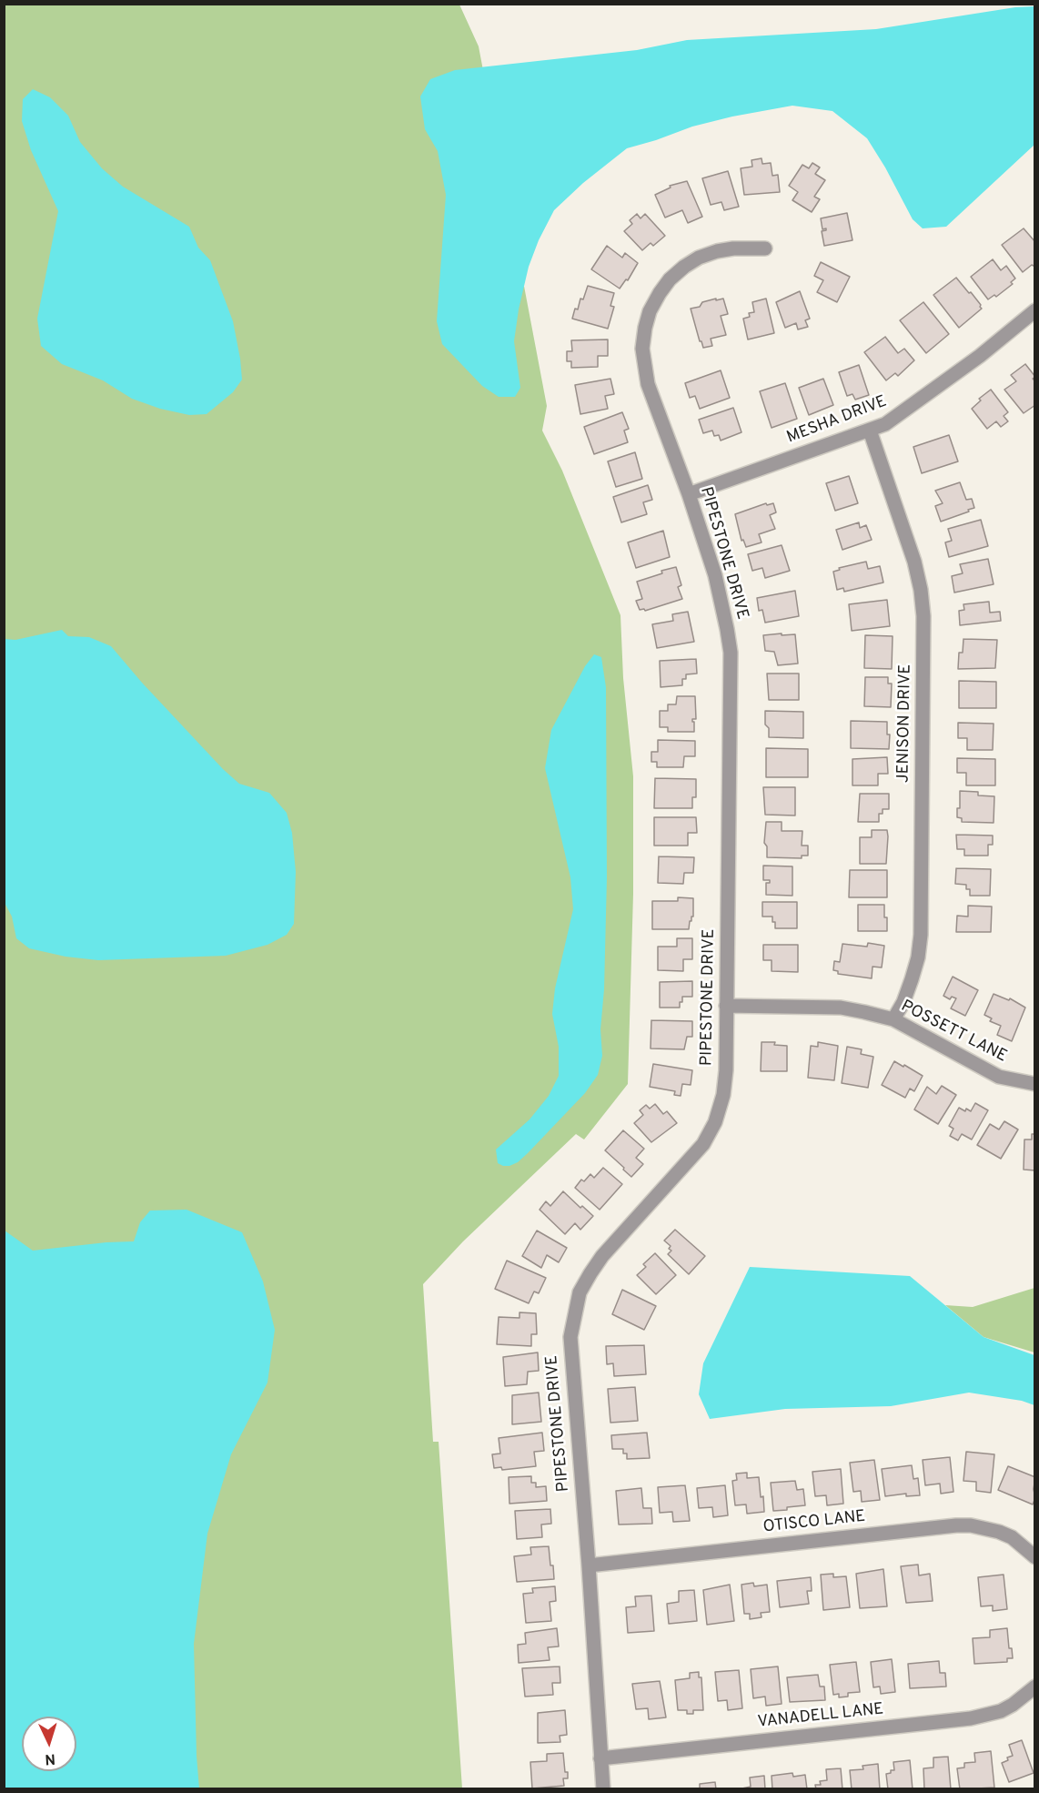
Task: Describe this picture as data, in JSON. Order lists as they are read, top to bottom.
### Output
{
  "streets": {
    "street": [
      "MESHA DRIVE",
      "PIPESTONE DRIVE",
      "JENISON DRIVE",
      "POSSETT LANE",
      "OTISCO LANE",
      "VANADELL LANE"
    ]
  },
  "crossings": [
    ["MESHA DRIVE", "PIPESTONE DRIVE"],
    ["MESHA DRIVE", "JENISON DRIVE"],
    ["PIPESTONE DRIVE", "POSSETT LANE"],
    ["PIPESTONE DRIVE", "OTISCO LANE"],
    ["PIPESTONE DRIVE", "VANADELL LANE"],
    ["JENISON DRIVE", "POSSETT LANE"]
  ],
  "north": "bottom"
}
